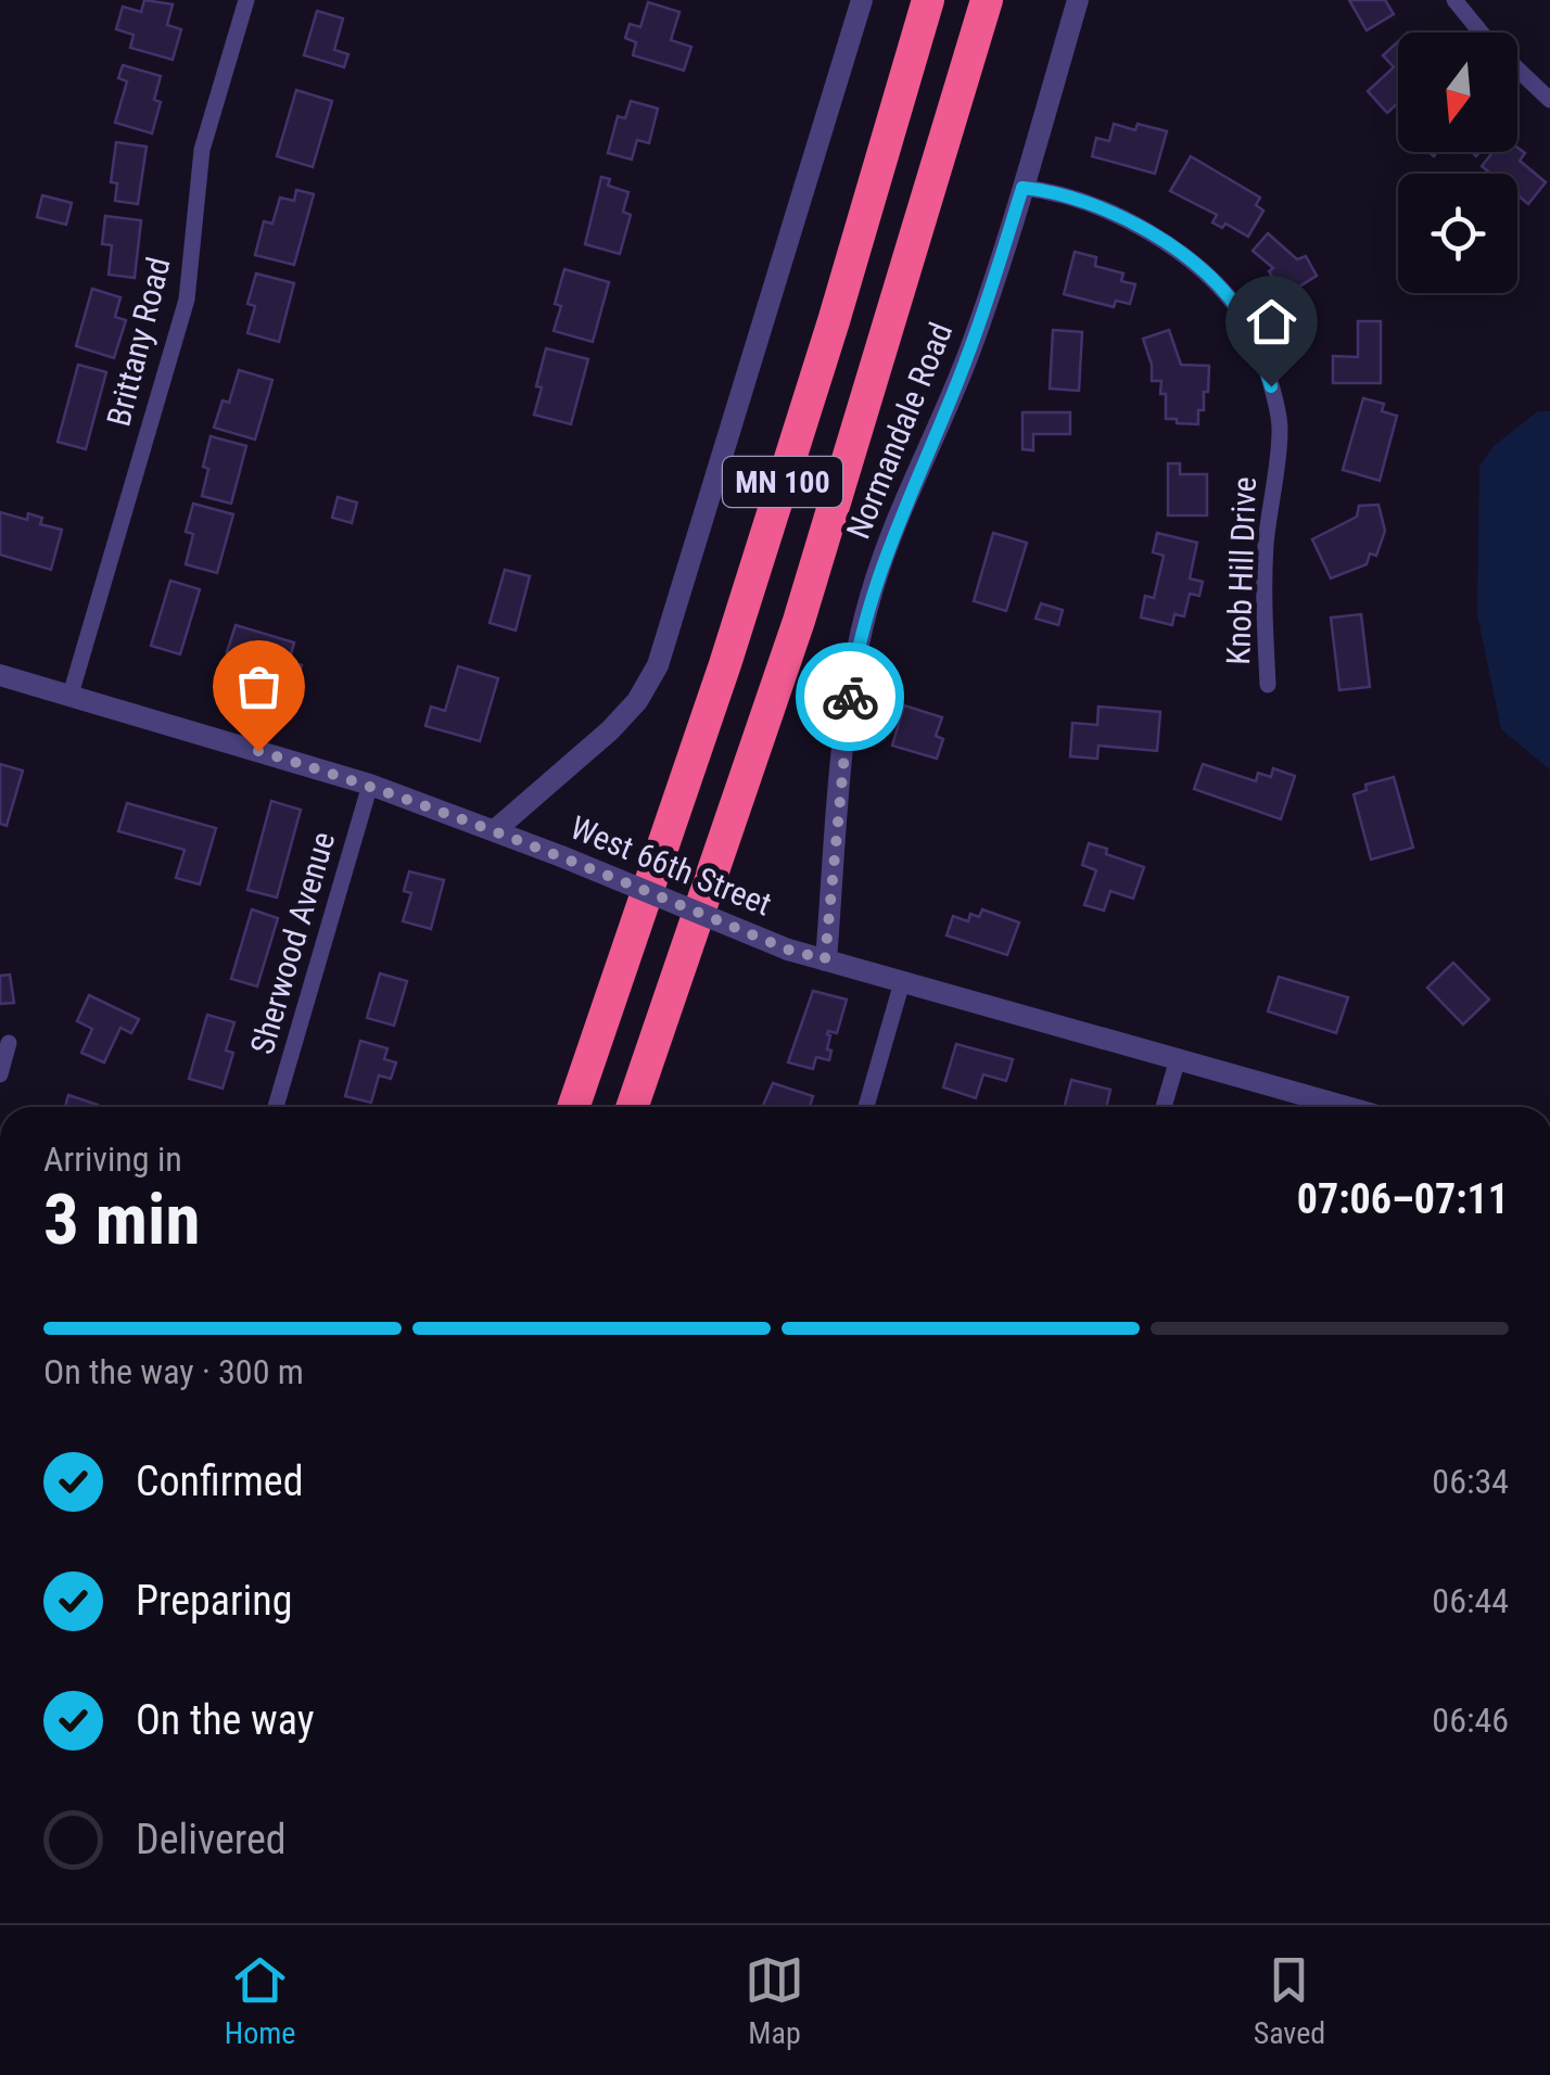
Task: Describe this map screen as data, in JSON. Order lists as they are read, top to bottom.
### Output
{
  "streets": {
    "highway": ["MN 100"],
    "street": [
      "Brittany Road",
      "Normandale Road",
      "Knob Hill Drive",
      "West 66th Street",
      "Sherwood Avenue"
    ]
  },
  "crossings": [
    ["Brittany Road", "West 66th Street"],
    ["Normandale Road", "Knob Hill Drive"],
    ["Normandale Road", "West 66th Street"],
    ["West 66th Street", "Sherwood Avenue"]
  ],
  "north": "bottom",
  "page": {
    "heading": ["3 min", "Arriving in", "07:06–07:11"],
    "bar": "On the way · 300 m",
    "list": [
      ["Confirmed", "06:34"],
      ["Preparing", "06:44"],
      ["On the way", "06:46"],
      "Delivered"
    ],
    "tabs": ["Home", "Map", "Saved"]
  }
}
